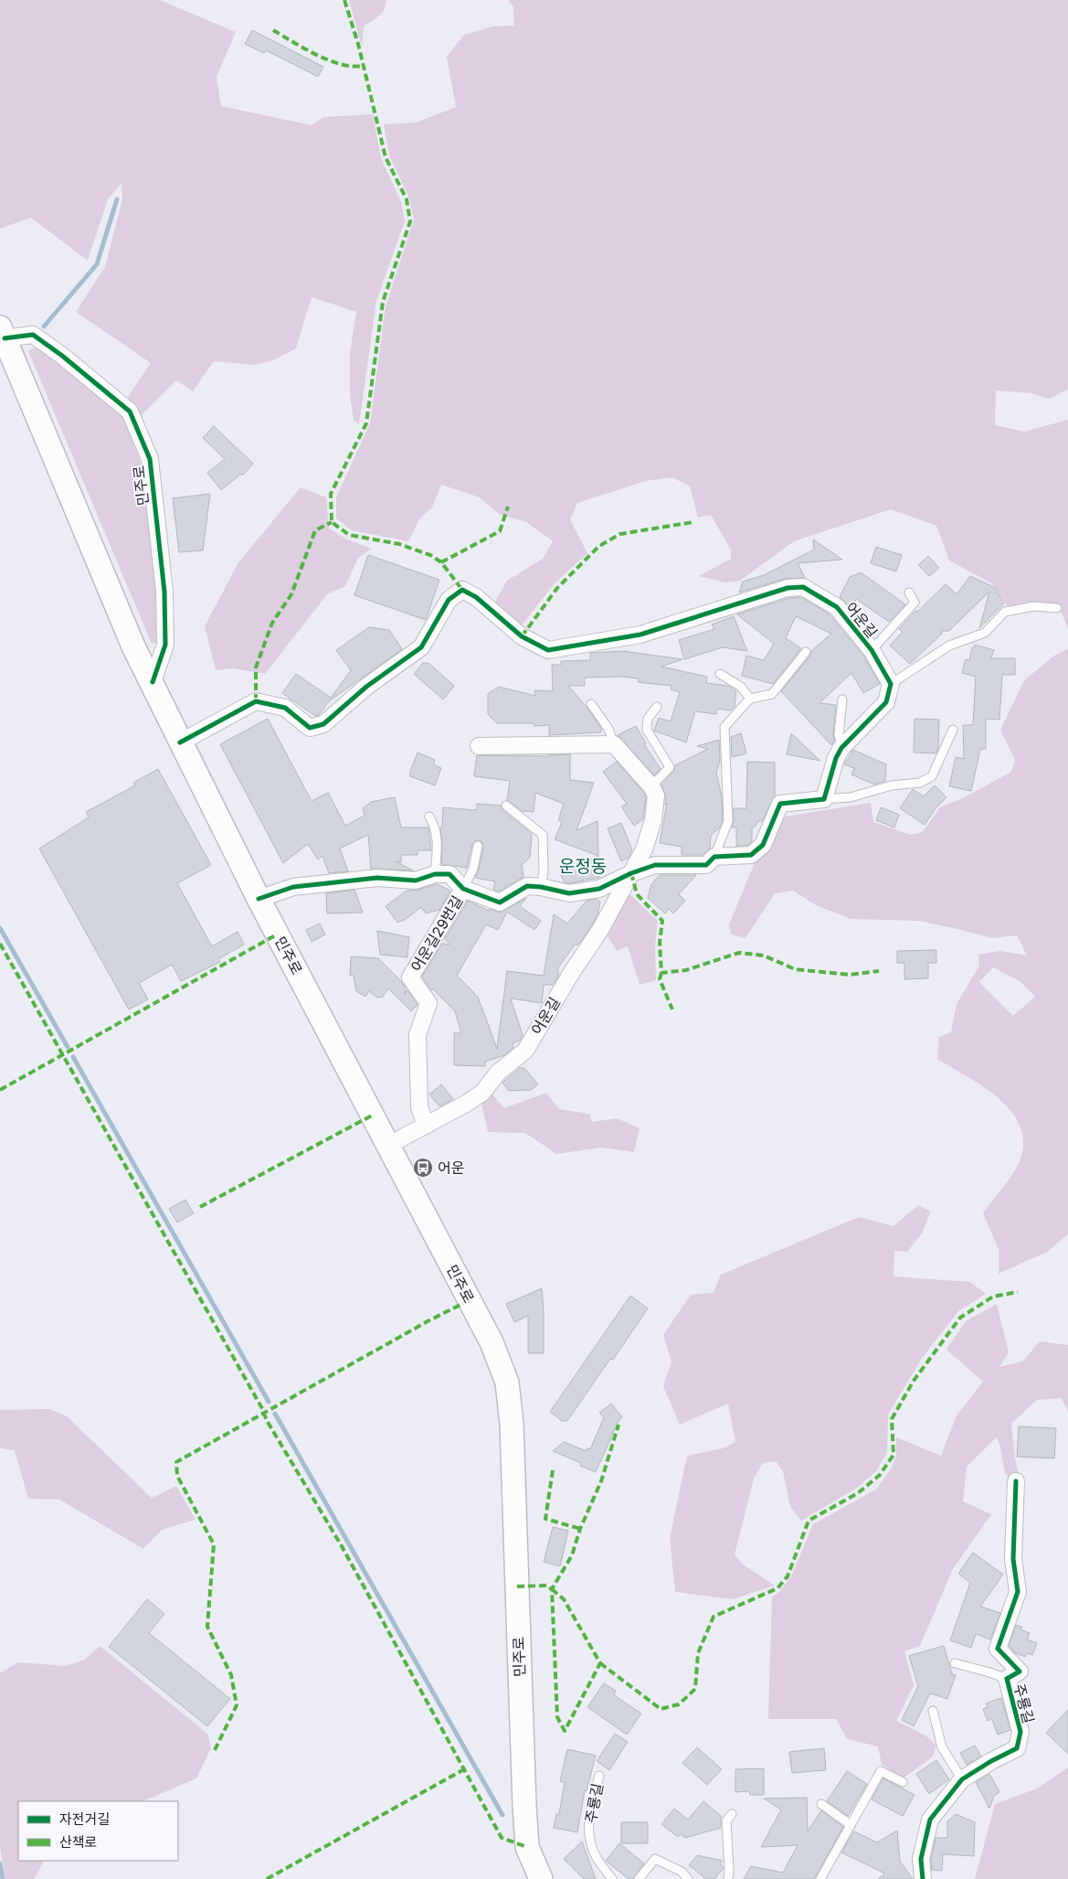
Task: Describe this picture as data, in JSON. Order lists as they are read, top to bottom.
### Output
{
  "streets": {
    "main road": ["민주로"],
    "street": ["어운길", "어운길29번길", "주룡길"]
  },
  "crossings": [
    ["민주로", "어운길"],
    ["어운길", "어운길29번길"]
  ],
  "districts": ["운정동"],
  "places": {
    "bus stop": ["어운"]
  },
  "legend": ["자전거길", "산책로"]
}
